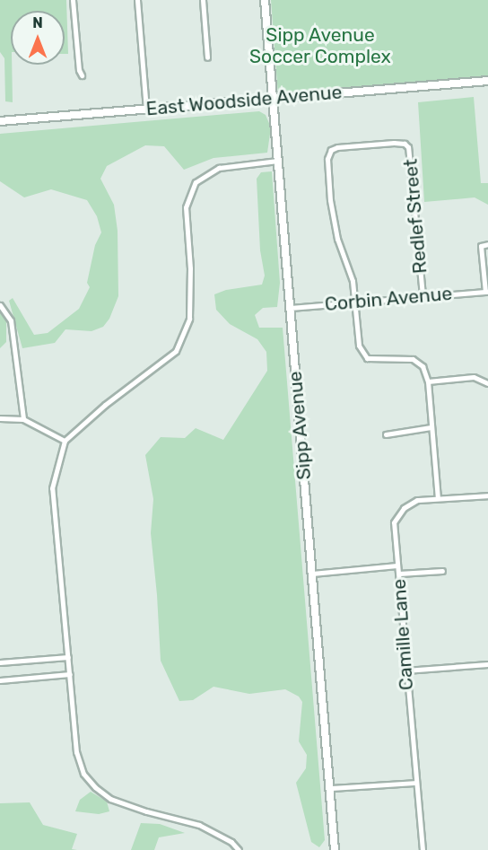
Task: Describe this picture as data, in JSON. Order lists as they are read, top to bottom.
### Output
{
  "streets": {
    "street": [
      "East Woodside Avenue",
      "Redlef Street",
      "Corbin Avenue",
      "Sipp Avenue",
      "Camille Lane"
    ]
  },
  "crossings": [
    ["East Woodside Avenue", "Sipp Avenue"],
    ["Redlef Street", "Corbin Avenue"],
    ["Corbin Avenue", "Sipp Avenue"]
  ],
  "parks": ["Sipp Avenue Soccer Complex"],
  "north": "top"
}
